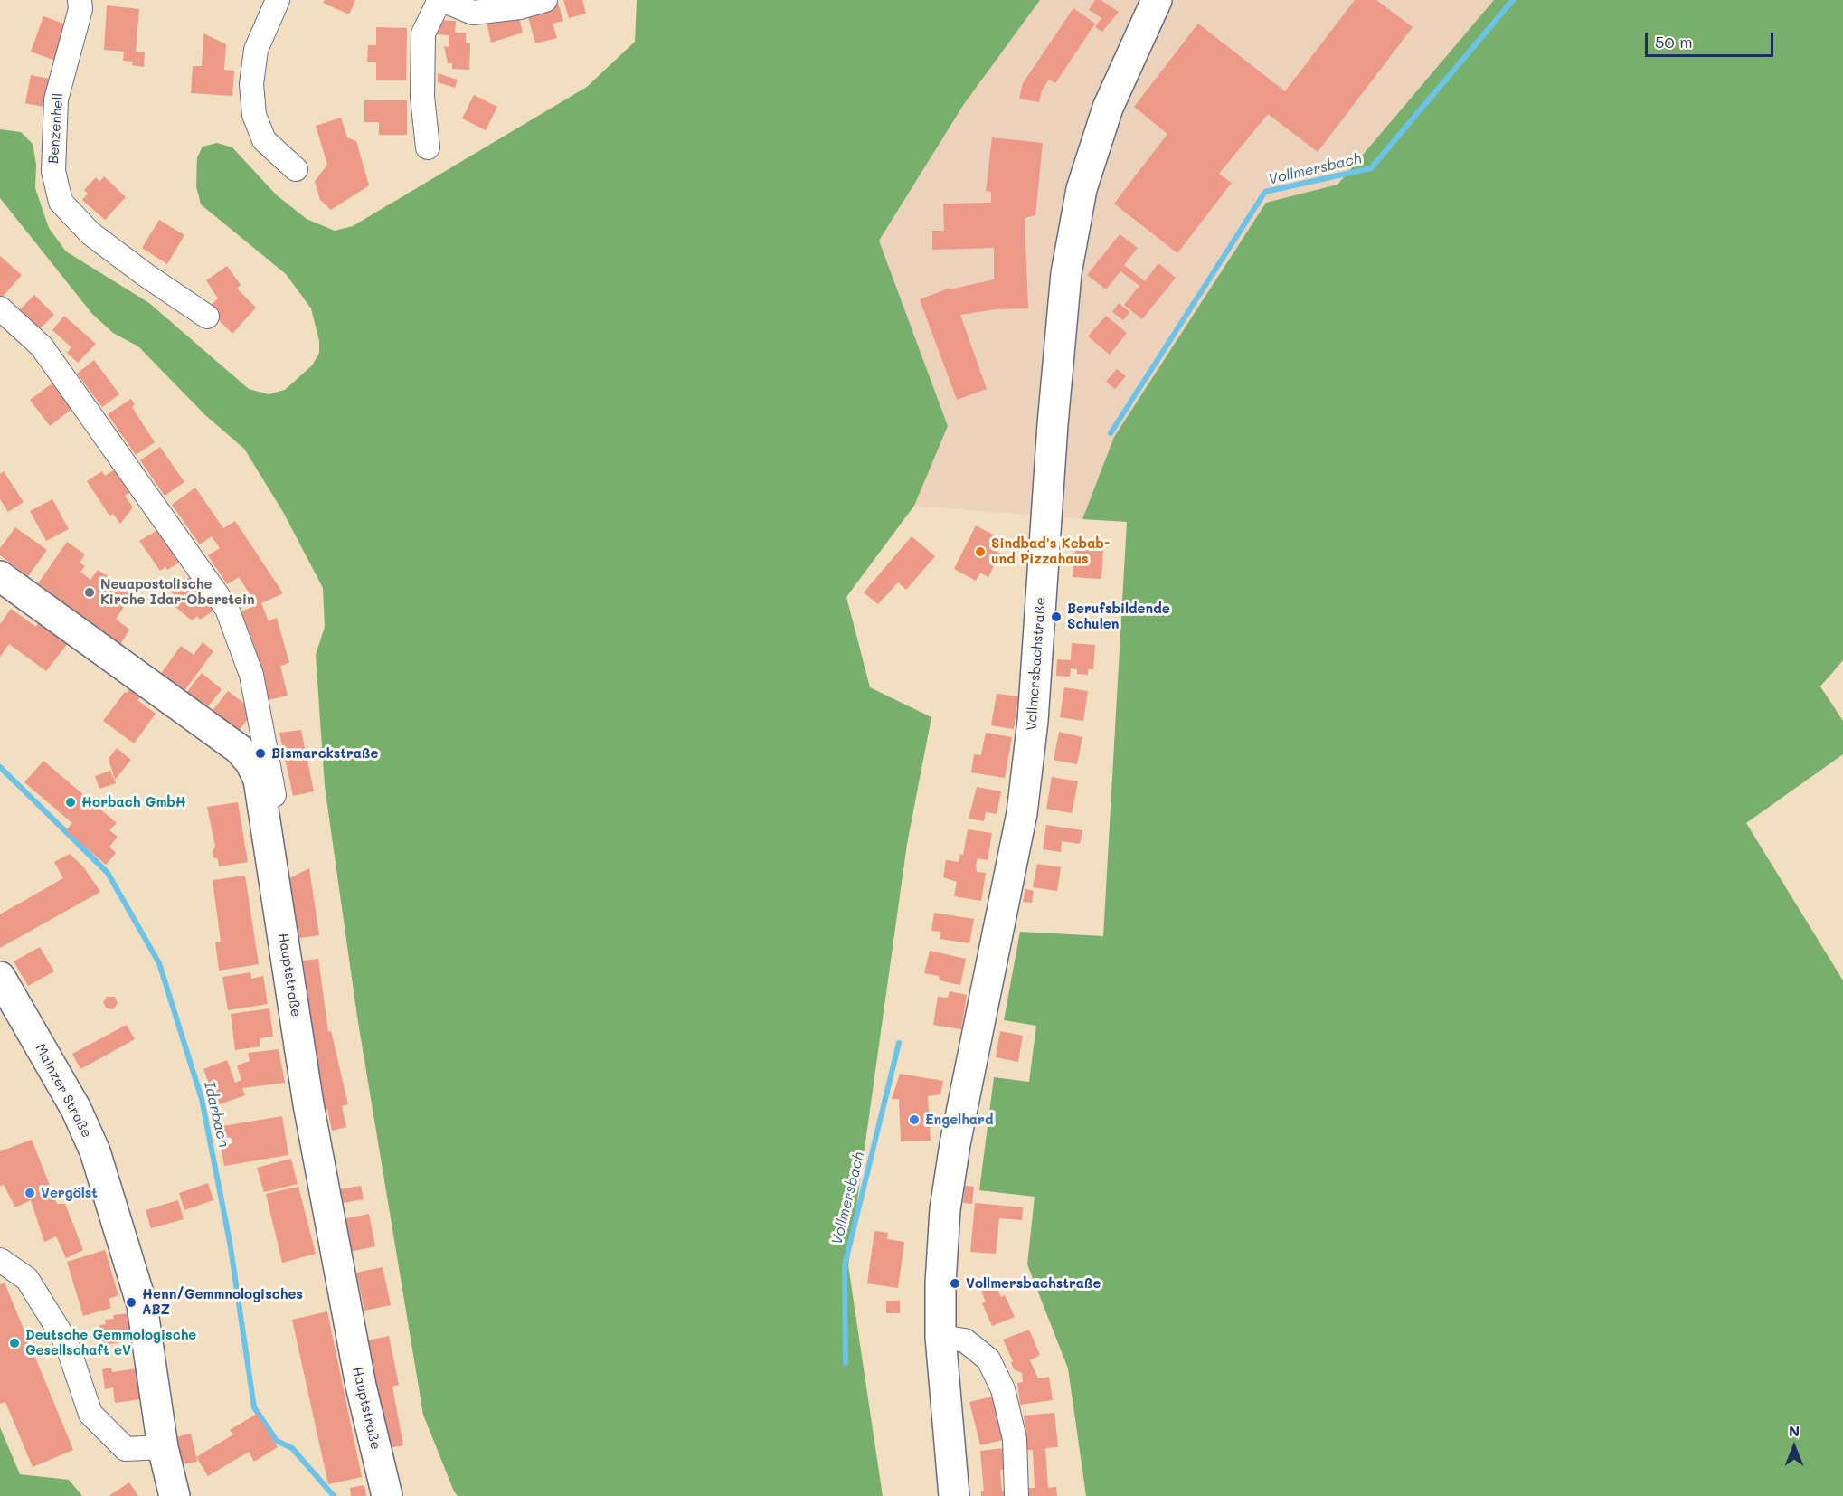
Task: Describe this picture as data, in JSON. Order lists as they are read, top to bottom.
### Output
{
  "streets": {
    "main road": ["Vollmersbachstraße", "Hauptstraße", "Mainzer Straße"],
    "street": ["Benzenhell"]
  },
  "water": ["Vollmersbach", "Idarbach"],
  "places": [
    "Sindbad's Kebab- und Pizzahaus",
    "Neuapostolische Kirche Idar-Oberstein",
    "Berufsbildende Schulen",
    "Bismarckstraße",
    "Horbach GmbH",
    "Engelhard",
    "Vergölst",
    "Vollmersbachstraße",
    "Henn/Gemmnologisches ABZ",
    "Deutsche Gemmologische Gesellschaft eV"
  ],
  "scale_bar": "50 m",
  "north": "top"
}
